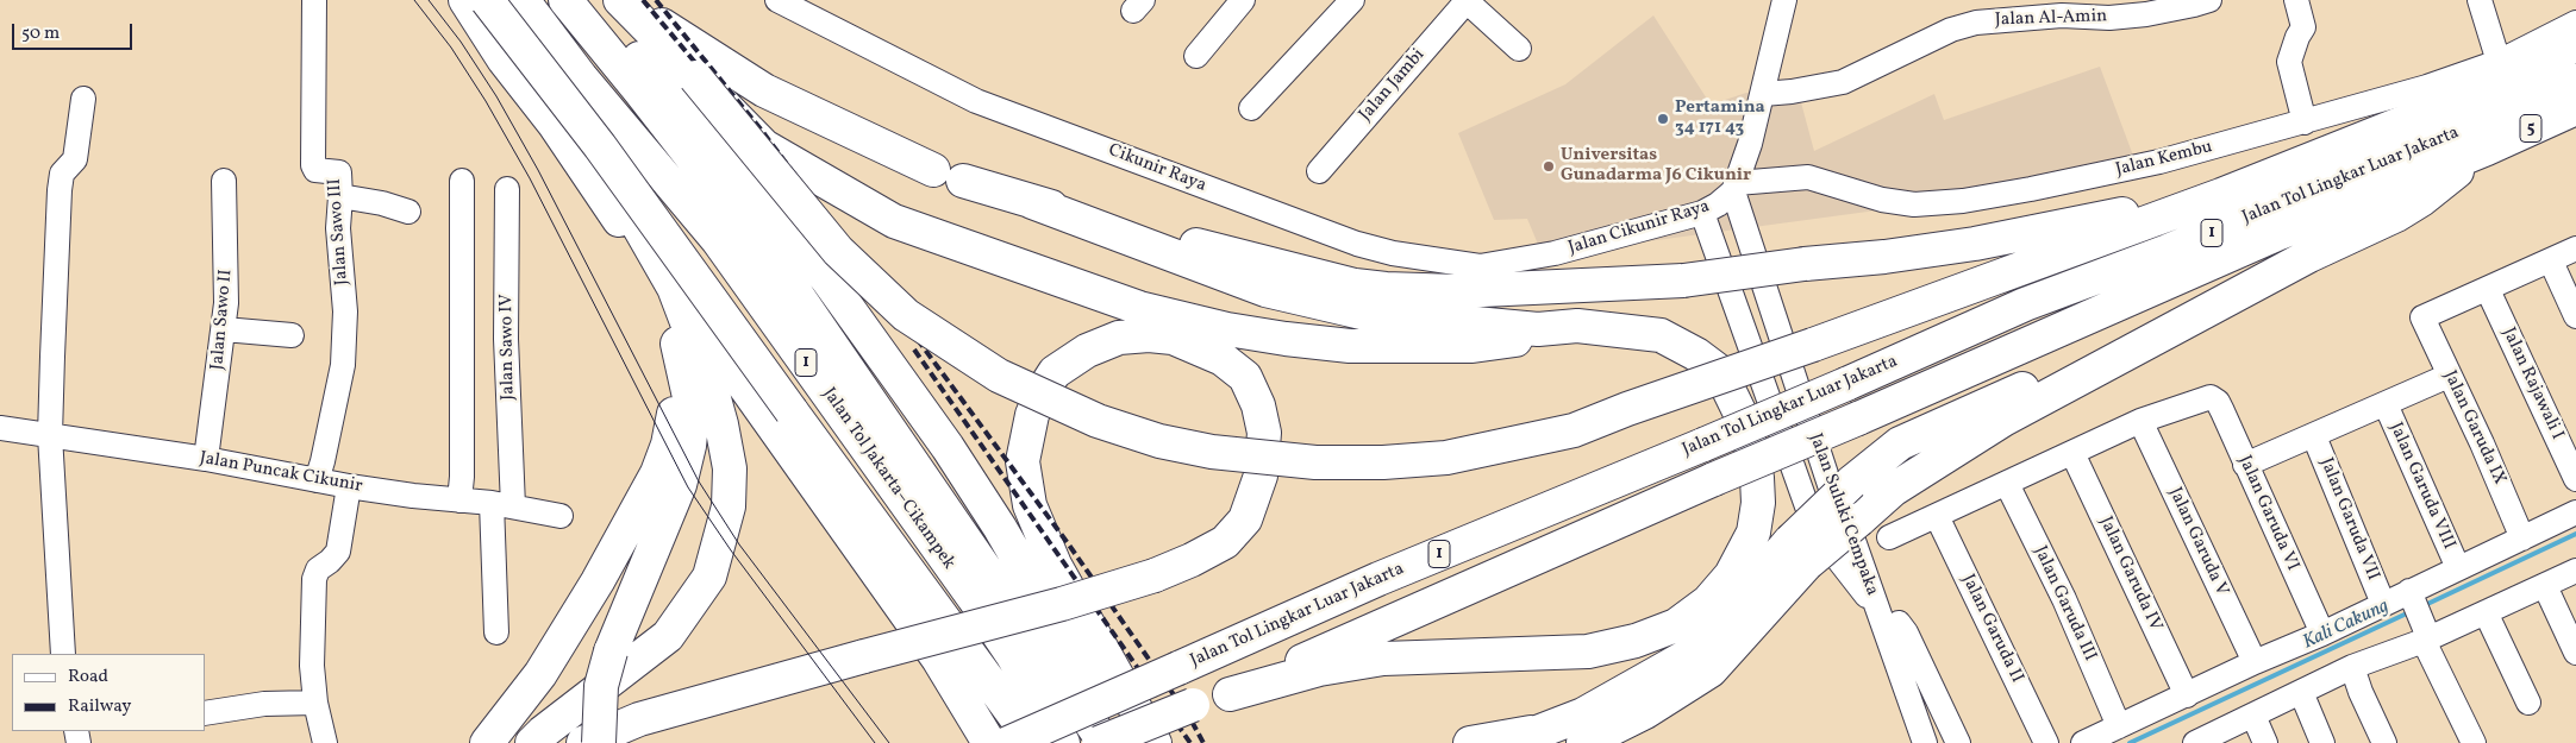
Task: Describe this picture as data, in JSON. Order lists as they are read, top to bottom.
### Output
{
  "streets": {
    "highway": [
      "5",
      "Jalan Tol Lingkar Luar Jakarta",
      "1",
      "Jalan Tol Jakarta–Cikampek"
    ],
    "street": [
      "Jalan Al-Amin",
      "Jalan Jambi",
      "Jalan Kembu",
      "Cikunir Raya",
      "Jalan Cikunir Raya",
      "Jalan Sawo III",
      "Jalan Sawo II",
      "Jalan Sawo IV",
      "Jalan Rajawali I",
      "Jalan Garuda IX",
      "Jalan Puncak Cikunir",
      "Jalan Garuda VIII",
      "Jalan Garuda VI",
      "Jalan Suluki Cempaka",
      "Jalan Garuda VII",
      "Jalan Garuda V",
      "Jalan Garuda IV",
      "Jalan Garuda III",
      "Jalan Garuda II"
    ]
  },
  "crossings": [
    ["Jalan Kembu", "Jalan Cikunir Raya"],
    ["Jalan Kembu", "Jalan Suluki Cempaka"],
    ["Cikunir Raya", "Jalan Cikunir Raya"],
    ["Jalan Cikunir Raya", "Jalan Suluki Cempaka"],
    ["Jalan Sawo III", "Jalan Puncak Cikunir"],
    ["Jalan Sawo II", "Jalan Puncak Cikunir"],
    ["Jalan Sawo IV", "Jalan Puncak Cikunir"],
    ["Jalan Rajawali I", "Jalan Garuda IX"],
    ["Jalan Garuda VI", "Jalan Garuda V"]
  ],
  "water": ["Kali Cakung"],
  "places": ["Pertamina 34 171 43", "Universitas Gunadarma J6 Cikunir"],
  "legend": ["Road", "Railway"],
  "scale_bar": "50 m"
}
